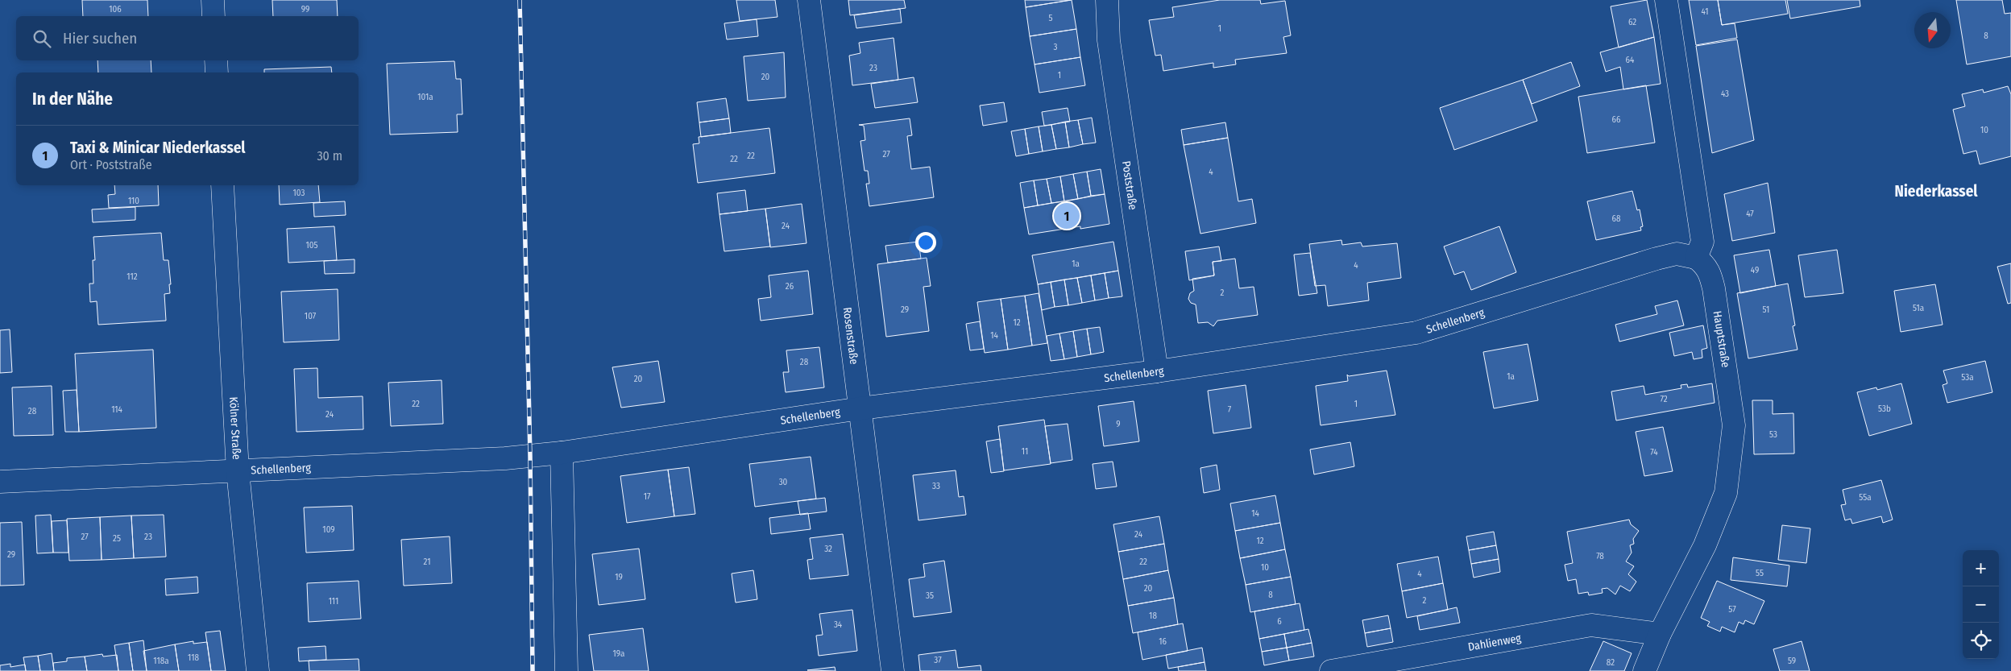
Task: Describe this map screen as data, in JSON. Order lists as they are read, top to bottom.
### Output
{
  "streets": {
    "street": [
      "Poststraße",
      "Schellenberg",
      "Rosenstraße",
      "Hauptstraße",
      "Kölner Straße",
      "Dahlienweg"
    ]
  },
  "crossings": [
    ["Poststraße", "Schellenberg"],
    ["Schellenberg", "Rosenstraße"],
    ["Schellenberg", "Hauptstraße"],
    ["Schellenberg", "Kölner Straße"],
    ["Hauptstraße", "Dahlienweg"]
  ],
  "districts": ["Niederkassel"],
  "house_numbers": [
    "106",
    "99",
    "41",
    "5",
    "62",
    "1",
    "8",
    "3",
    "64",
    "23",
    "1",
    "20",
    "43",
    "101a",
    "66",
    "10",
    "27",
    "22",
    "22",
    "4",
    "103",
    "110",
    "47",
    "68",
    "24",
    "105",
    "1a",
    "4",
    "49",
    "112",
    "26",
    "2",
    "51a",
    "29",
    "51",
    "107",
    "12",
    "14",
    "28",
    "1a",
    "53a",
    "20",
    "72",
    "22",
    "1",
    "53b",
    "114",
    "7",
    "28",
    "24",
    "9",
    "53",
    "11",
    "74",
    "30",
    "33",
    "17",
    "55a",
    "14",
    "109",
    "24",
    "27",
    "23",
    "25",
    "12",
    "32",
    "29",
    "78",
    "21",
    "22",
    "10",
    "55",
    "4",
    "19",
    "20",
    "8",
    "35",
    "2",
    "111",
    "57",
    "18",
    "6",
    "34",
    "16",
    "19a",
    "118",
    "37",
    "118a",
    "59",
    "82"
  ],
  "north": "bottom",
  "page": {
    "search": "Hier suchen",
    "heading": "In der Nähe",
    "list": [
      {
        "mark": "1",
        "name": "Taxi & Minicar Niederkassel",
        "note": "Ort · Poststraße",
        "value": "30 m"
      }
    ],
    "pins": "1",
    "map_buttons": ["+", "−"]
  }
}
